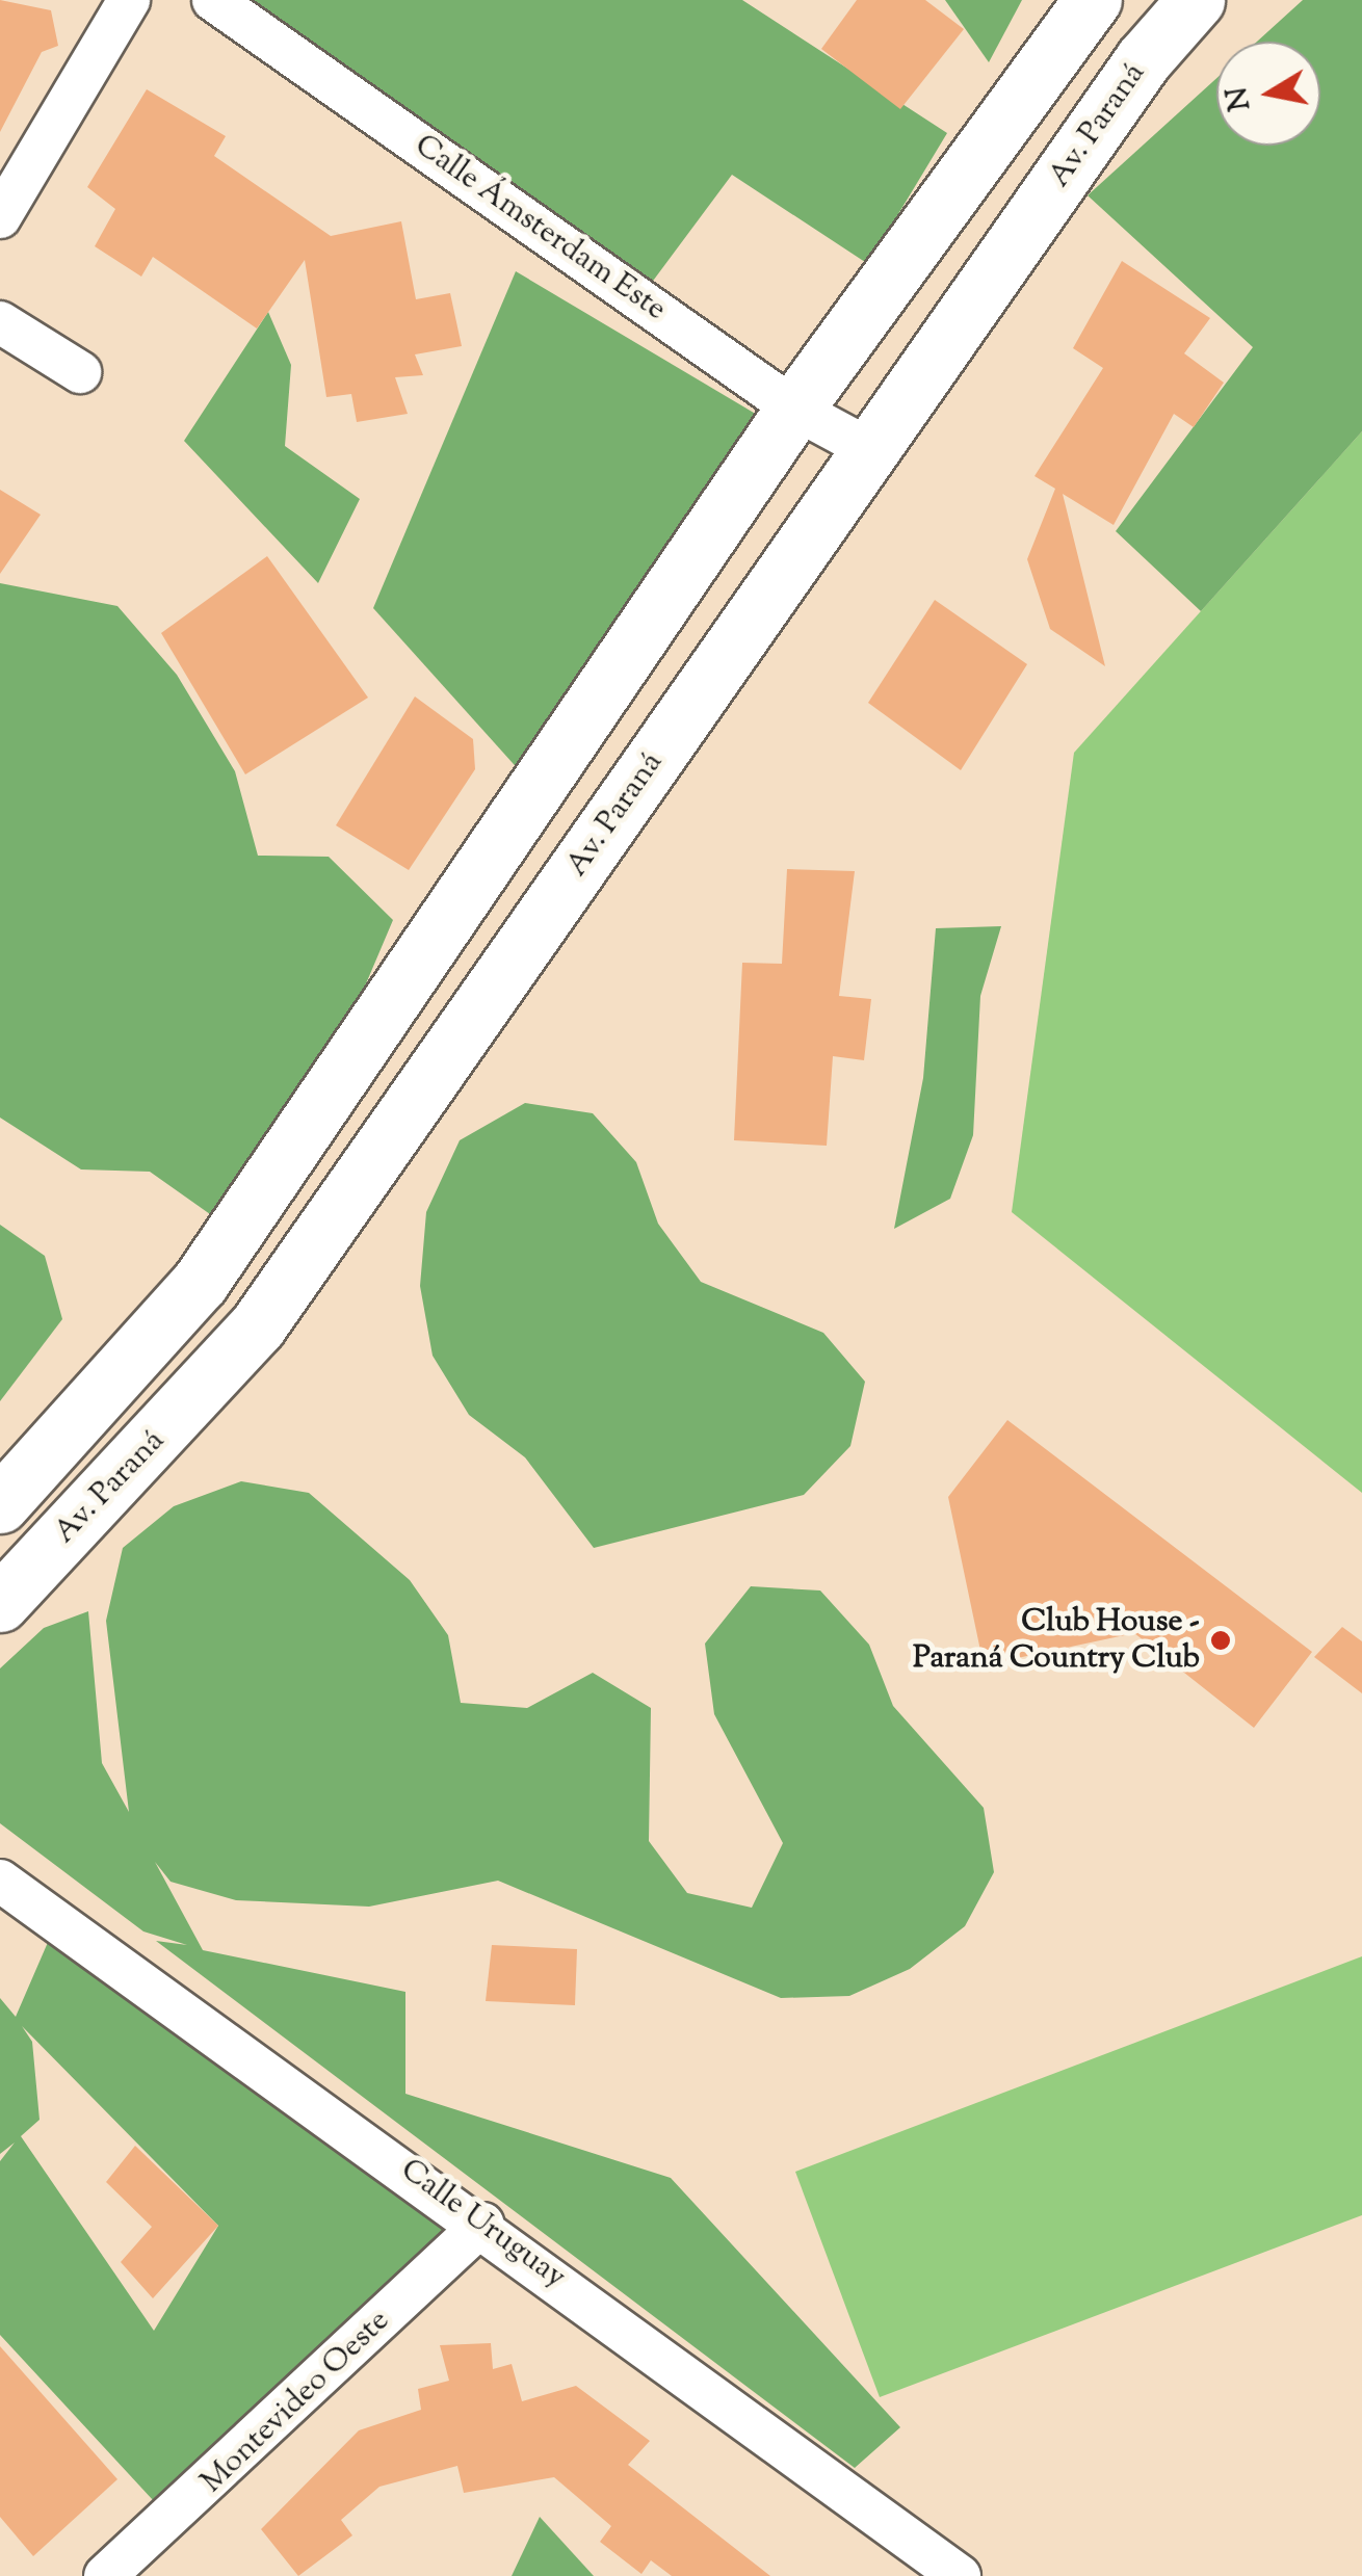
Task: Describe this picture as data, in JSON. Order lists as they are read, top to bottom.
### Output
{
  "streets": {
    "street": [
      "Av. Paraná",
      "Calle Ámsterdam Este",
      "Calle Uruguay",
      "Montevideo Oeste"
    ]
  },
  "crossings": [
    ["Av. Paraná", "Calle Ámsterdam Este"],
    ["Calle Uruguay", "Montevideo Oeste"]
  ],
  "places": ["Club House - Paraná Country Club"],
  "north": "left"
}
